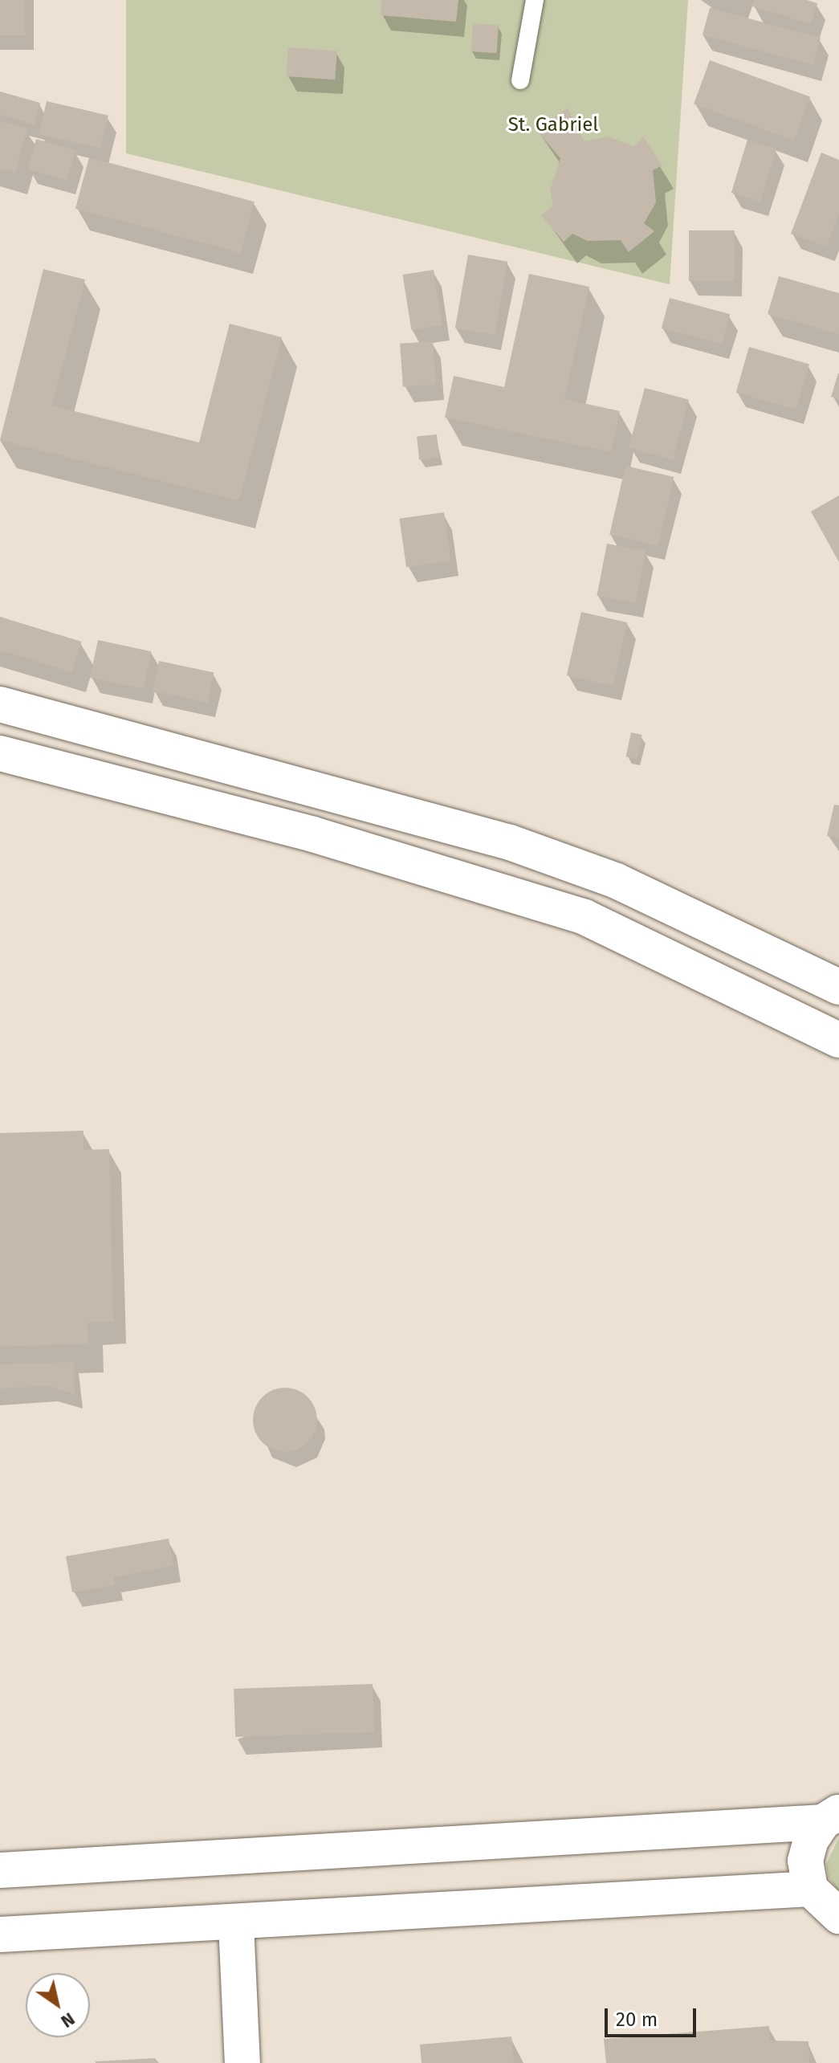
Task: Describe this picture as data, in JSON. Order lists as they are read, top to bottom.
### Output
{
  "parks": ["St. Gabriel"],
  "scale_bar": "20 m",
  "north": "bottom right"
}
